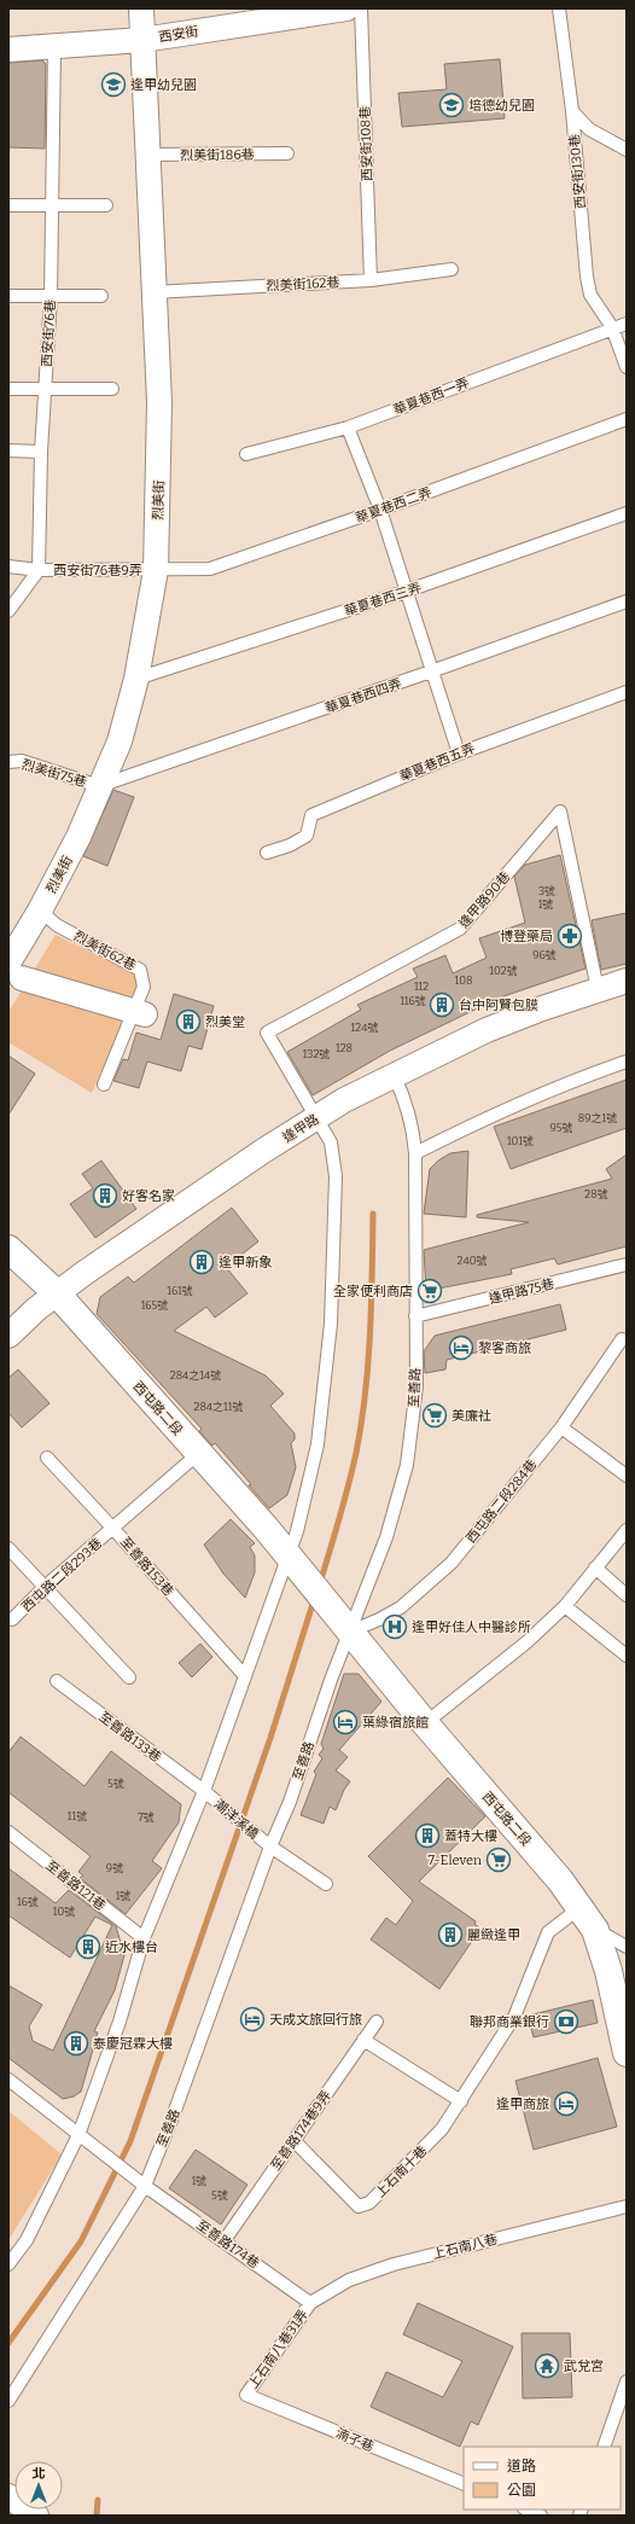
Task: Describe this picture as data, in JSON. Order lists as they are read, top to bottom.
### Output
{
  "streets": {
    "street": [
      "西安街",
      "烈美街",
      "逢甲路",
      "西屯路二段"
    ],
    "lane": [
      "西安街108巷",
      "烈美街186巷",
      "西安街130巷",
      "烈美街162巷",
      "西安街76巷",
      "華夏巷西一弄",
      "華夏巷西二弄",
      "西安街76巷9弄",
      "華夏巷西三弄",
      "華夏巷西四弄",
      "華夏巷西五弄",
      "烈美街75巷",
      "逢甲路90巷",
      "烈美街62巷",
      "逢甲路75巷",
      "至善路",
      "西屯路二段284巷",
      "至善路153巷",
      "西屯路二段293巷",
      "至善路133巷",
      "潮洋溪橋",
      "至善路121巷",
      "至善路174巷9弄",
      "上石南十巷",
      "至善路174巷",
      "上石南八巷",
      "上石南八巷31弄",
      "湳子巷"
    ]
  },
  "crossings": [
    ["西安街", "西安街76巷"],
    ["西安街", "烈美街"],
    ["西安街108巷", "烈美街162巷"],
    ["烈美街186巷", "烈美街"],
    ["西安街130巷", "華夏巷西一弄"],
    ["烈美街162巷", "烈美街"],
    ["西安街76巷", "西安街76巷9弄"],
    ["烈美街", "華夏巷西二弄"],
    ["烈美街", "西安街76巷9弄"],
    ["烈美街", "華夏巷西三弄"],
    ["烈美街", "華夏巷西四弄"],
    ["烈美街", "烈美街75巷"],
    ["烈美街", "烈美街62巷"],
    ["華夏巷西二弄", "西安街76巷9弄"],
    ["華夏巷西四弄", "烈美街75巷"],
    ["逢甲路90巷", "逢甲路"],
    ["逢甲路", "至善路"],
    ["逢甲路", "西屯路二段"],
    ["逢甲路75巷", "至善路"],
    ["至善路", "西屯路二段"],
    ["至善路", "西屯路二段284巷"],
    ["至善路", "潮洋溪橋"],
    ["至善路", "至善路174巷"],
    ["西屯路二段", "西屯路二段284巷"],
    ["西屯路二段", "西屯路二段293巷"],
    ["西屯路二段", "上石南十巷"],
    ["至善路153巷", "西屯路二段293巷"],
    ["至善路133巷", "潮洋溪橋"],
    ["至善路174巷9弄", "上石南十巷"],
    ["至善路174巷9弄", "至善路174巷"],
    ["至善路174巷", "上石南八巷"],
    ["至善路174巷", "上石南八巷31弄"],
    ["上石南八巷", "上石南八巷31弄"],
    ["上石南八巷31弄", "湳子巷"]
  ],
  "places": {
    "school or university": ["逢甲幼兒園", "培德幼兒園"],
    "pharmacy": ["博登藥局"],
    "building": [
      "台中阿賢包膜",
      "烈美堂",
      "好客名家",
      "逢甲新象",
      "蓋特大樓",
      "麗緻逢甲",
      "近水樓台",
      "泰慶冠霖大樓"
    ],
    "supermarket": ["全家便利商店", "美廉社", "7-Eleven"],
    "hotel": [
      "黎客商旅",
      "葉綠宿旅館",
      "天成文旅回行旅",
      "逢甲商旅"
    ],
    "hospital": ["逢甲好佳人中醫診所"],
    "bank": ["聯邦商業銀行"],
    "temple": ["武兌宮"]
  },
  "house_numbers": [
    "3號",
    "1號",
    "96號",
    "102號",
    "108",
    "112",
    "116號",
    "124號",
    "128",
    "132號",
    "89之1號",
    "95號",
    "101號",
    "28號",
    "240號",
    "161號",
    "165號",
    "284之14號",
    "284之11號",
    "5號",
    "11號",
    "7號",
    "9號",
    "1號",
    "16號",
    "10號",
    "1號",
    "5號"
  ],
  "legend": ["道路", "公園"],
  "north": "top"
}
